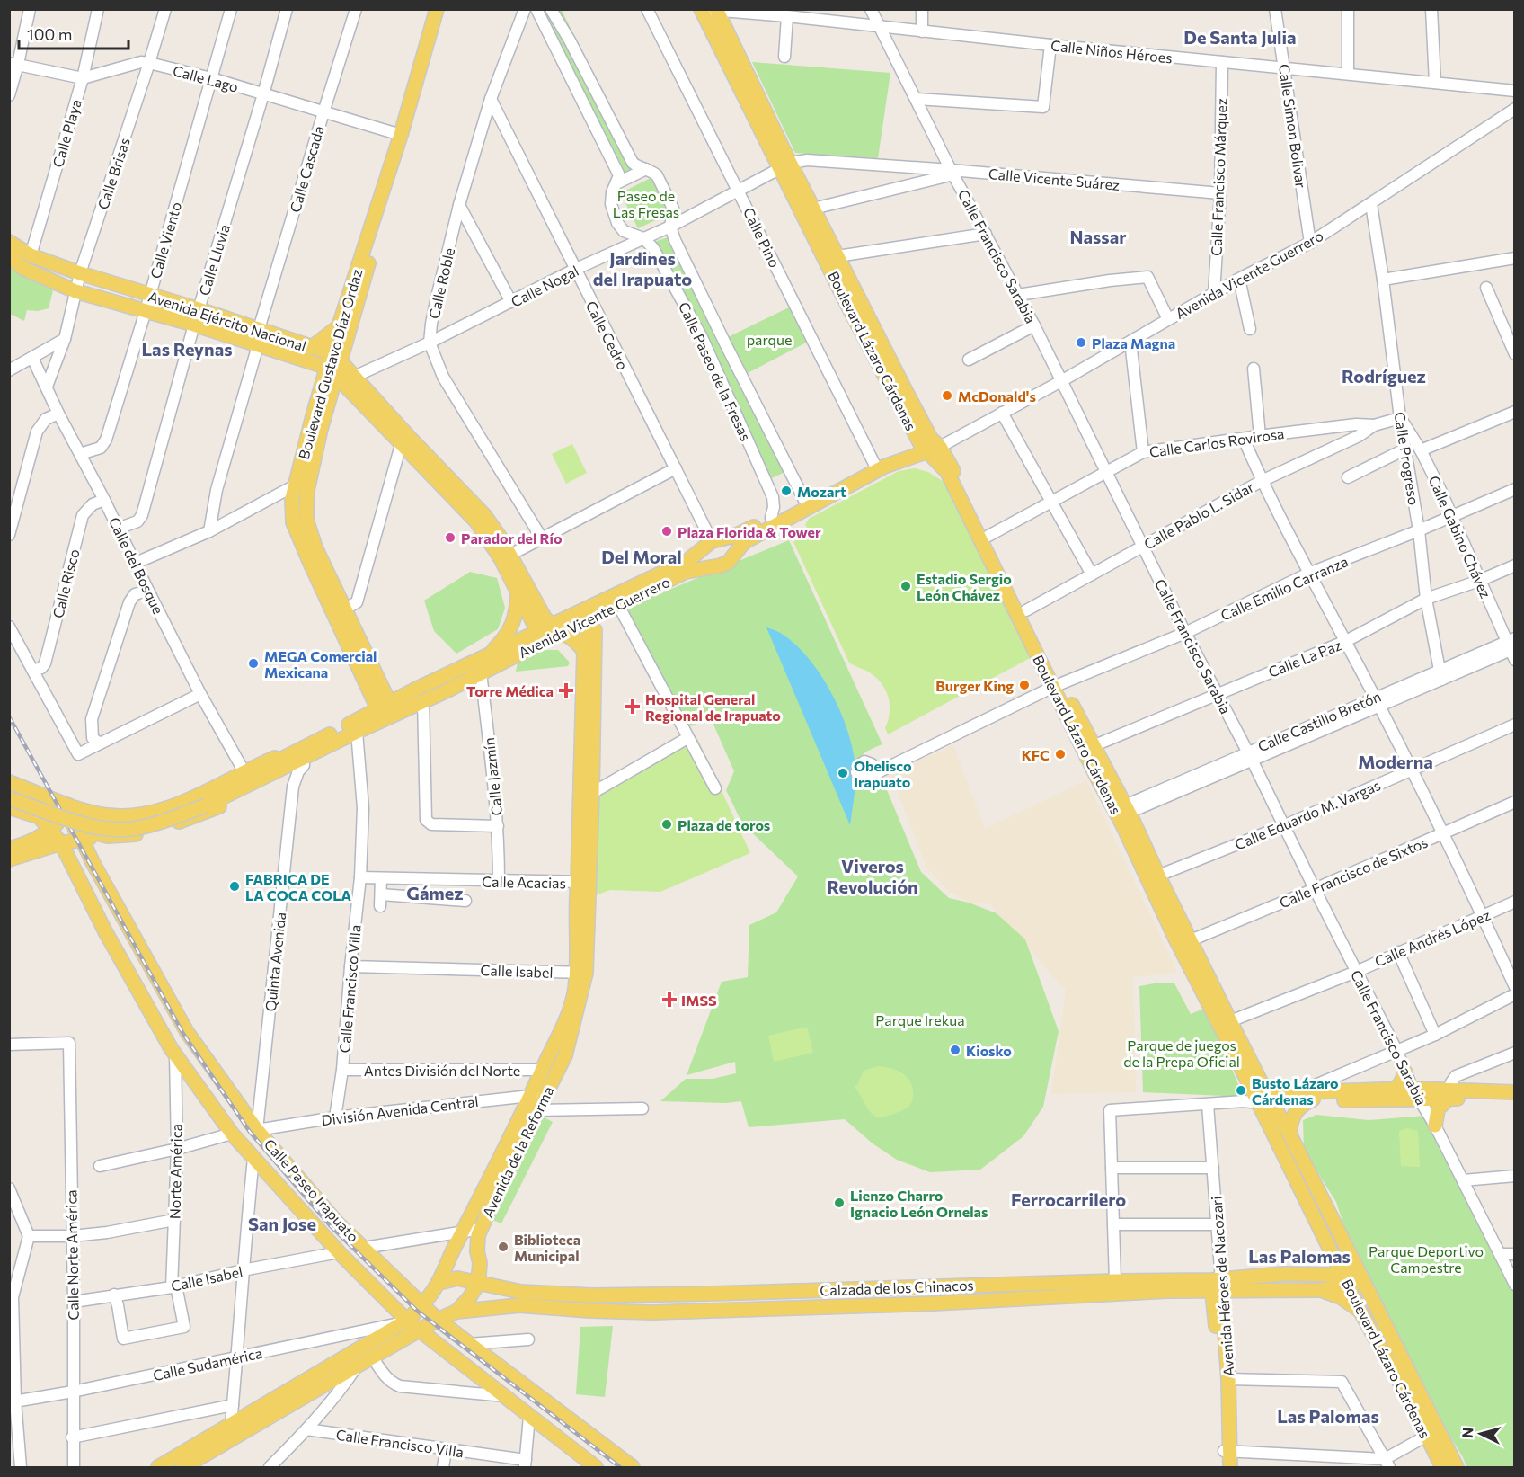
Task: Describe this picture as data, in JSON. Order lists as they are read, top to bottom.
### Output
{
  "streets": {
    "main road": [
      "Avenida Vicente Guerrero",
      "Avenida Ejército Nacional",
      "Boulevard Lázaro Cárdenas",
      "Boulevard Gustavo Díaz Ordaz",
      "Avenida de la Reforma",
      "Calle Paseo Irapuato",
      "Avenida Héroes de Nacozari",
      "Calzada de los Chinacos"
    ],
    "street": [
      "Calle Niños Héroes",
      "Calle Lago",
      "Calle Simon Bolivar",
      "Calle Playa",
      "Calle Cascada",
      "Calle Brisas",
      "Calle Francisco Márquez",
      "Calle Vicente Suárez",
      "Calle Pino",
      "Calle Viento",
      "Calle Francisco Sarabia",
      "Calle Lluvia",
      "Calle Roble",
      "Calle Nogal",
      "Calle Cedro",
      "Calle Paseo de la Fresas",
      "Calle Carlos Rovirosa",
      "Calle Progreso",
      "Calle Pablo L. Sidar",
      "Calle Gabino Chávez",
      "Calle del Bosque",
      "Calle Risco",
      "Calle Emilio Carranza",
      "Calle La Paz",
      "Calle Castillo Bretón",
      "Calle Jazmín",
      "Calle Eduardo M. Vargas",
      "Calle Francisco de Sixtos",
      "Calle Acacias",
      "Calle Andrés López",
      "Quinta Avenida",
      "Calle Isabel",
      "Calle Francisco Villa",
      "Antes División del Norte",
      "División Avenida Central",
      "Norte América",
      "Calle Norte América",
      "Calle Sudamérica"
    ]
  },
  "crossings": [
    ["Calle Niños Héroes", "Calle Simon Bolivar"],
    ["Calle Niños Héroes", "Calle Francisco Márquez"],
    ["Calle Niños Héroes", "Calle Francisco Sarabia"],
    ["Calle Niños Héroes", "Boulevard Lázaro Cárdenas"],
    ["Calle Lago", "Calle Playa"],
    ["Calle Lago", "Calle Cascada"],
    ["Calle Lago", "Calle Brisas"],
    ["Calle Lago", "Calle Viento"],
    ["Calle Lago", "Calle Lluvia"],
    ["Calle Lago", "Boulevard Gustavo Díaz Ordaz"],
    ["Calle Simon Bolivar", "Avenida Vicente Guerrero"],
    ["Calle Playa", "Avenida Ejército Nacional"],
    ["Calle Cascada", "Avenida Ejército Nacional"],
    ["Calle Brisas", "Avenida Ejército Nacional"],
    ["Calle Brisas", "Calle del Bosque"],
    ["Calle Francisco Márquez", "Calle Vicente Suárez"],
    ["Calle Francisco Márquez", "Avenida Vicente Guerrero"],
    ["Calle Vicente Suárez", "Calle Francisco Sarabia"],
    ["Calle Vicente Suárez", "Calle Nogal"],
    ["Calle Vicente Suárez", "Boulevard Lázaro Cárdenas"],
    ["Calle Pino", "Avenida Vicente Guerrero"],
    ["Calle Pino", "Calle Nogal"],
    ["Calle Viento", "Avenida Ejército Nacional"],
    ["Calle Viento", "Calle del Bosque"],
    ["Calle Francisco Sarabia", "Avenida Vicente Guerrero"],
    ["Calle Francisco Sarabia", "Calle Carlos Rovirosa"],
    ["Calle Francisco Sarabia", "Calle Pablo L. Sidar"],
    ["Calle Francisco Sarabia", "Calle Emilio Carranza"],
    ["Calle Francisco Sarabia", "Calle La Paz"],
    ["Calle Francisco Sarabia", "Calle Castillo Bretón"],
    ["Calle Francisco Sarabia", "Calle Eduardo M. Vargas"],
    ["Calle Francisco Sarabia", "Calle Francisco de Sixtos"],
    ["Calle Francisco Sarabia", "Calle Andrés López"],
    ["Calle Lluvia", "Avenida Ejército Nacional"],
    ["Calle Lluvia", "Calle del Bosque"],
    ["Avenida Vicente Guerrero", "Avenida Ejército Nacional"],
    ["Avenida Vicente Guerrero", "Calle Cedro"],
    ["Avenida Vicente Guerrero", "Boulevard Lázaro Cárdenas"],
    ["Avenida Vicente Guerrero", "Boulevard Gustavo Díaz Ordaz"],
    ["Avenida Vicente Guerrero", "Calle Paseo de la Fresas"],
    ["Avenida Vicente Guerrero", "Calle Progreso"],
    ["Avenida Vicente Guerrero", "Calle Jazmín"],
    ["Avenida Vicente Guerrero", "Quinta Avenida"],
    ["Avenida Vicente Guerrero", "Calle Francisco Villa"],
    ["Avenida Vicente Guerrero", "Avenida de la Reforma"],
    ["Calle Roble", "Calle Nogal"],
    ["Calle Roble", "Calle Cedro"],
    ["Calle Nogal", "Calle Cedro"],
    ["Calle Nogal", "Boulevard Lázaro Cárdenas"],
    ["Calle Nogal", "Calle Paseo de la Fresas"],
    ["Avenida Ejército Nacional", "Boulevard Gustavo Díaz Ordaz"],
    ["Avenida Ejército Nacional", "Avenida de la Reforma"],
    ["Boulevard Lázaro Cárdenas", "Calle Carlos Rovirosa"],
    ["Boulevard Lázaro Cárdenas", "Calle Pablo L. Sidar"],
    ["Boulevard Lázaro Cárdenas", "Calle Emilio Carranza"],
    ["Boulevard Lázaro Cárdenas", "Calle La Paz"],
    ["Boulevard Lázaro Cárdenas", "Calle Castillo Bretón"],
    ["Boulevard Lázaro Cárdenas", "Calle Eduardo M. Vargas"],
    ["Boulevard Lázaro Cárdenas", "Calle Francisco de Sixtos"],
    ["Boulevard Lázaro Cárdenas", "Calle Andrés López"],
    ["Boulevard Lázaro Cárdenas", "Calzada de los Chinacos"],
    ["Calle Carlos Rovirosa", "Calle Progreso"],
    ["Calle Carlos Rovirosa", "Calle Pablo L. Sidar"],
    ["Calle Carlos Rovirosa", "Calle Gabino Chávez"],
    ["Calle Progreso", "Calle Gabino Chávez"],
    ["Calle Progreso", "Calle Emilio Carranza"],
    ["Calle Progreso", "Calle La Paz"],
    ["Calle Progreso", "Calle Castillo Bretón"],
    ["Calle Gabino Chávez", "Calle Emilio Carranza"],
    ["Calle Gabino Chávez", "Calle La Paz"],
    ["Calle Gabino Chávez", "Calle Castillo Bretón"],
    ["Calle del Bosque", "Calle Risco"],
    ["Calle Jazmín", "Calle Acacias"],
    ["Calle Acacias", "Calle Francisco Villa"],
    ["Calle Acacias", "Avenida de la Reforma"],
    ["Quinta Avenida", "División Avenida Central"],
    ["Quinta Avenida", "Calle Paseo Irapuato"],
    ["Calle Isabel", "Calle Francisco Villa"],
    ["Calle Isabel", "Avenida de la Reforma"],
    ["Calle Isabel", "Norte América"],
    ["Calle Isabel", "Calle Paseo Irapuato"],
    ["Calle Isabel", "Calle Norte América"],
    ["Calle Francisco Villa", "Antes División del Norte"],
    ["Calle Francisco Villa", "División Avenida Central"],
    ["Antes División del Norte", "Avenida de la Reforma"],
    ["División Avenida Central", "Avenida de la Reforma"],
    ["División Avenida Central", "Calle Paseo Irapuato"],
    ["Avenida de la Reforma", "Calle Paseo Irapuato"],
    ["Avenida de la Reforma", "Calzada de los Chinacos"],
    ["Avenida de la Reforma", "Calle Sudamérica"],
    ["Norte América", "Calle Paseo Irapuato"],
    ["Calle Paseo Irapuato", "Calle Sudamérica"],
    ["Calle Norte América", "Calle Sudamérica"],
    ["Avenida Héroes de Nacozari", "Calzada de los Chinacos"]
  ],
  "districts": [
    "De Santa Julia",
    "Nassar",
    "Jardines del Irapuato",
    "Las Reynas",
    "Rodríguez",
    "Del Moral",
    "Moderna",
    "Viveros Revolución",
    "Gámez",
    "Ferrocarrilero",
    "San Jose",
    "Las Palomas",
    "Las Palomas"
  ],
  "parks": [
    "Paseo de Las Fresas",
    "parque",
    "Parque Irekua",
    "Parque de juegos de la Prepa Oficial",
    "Parque Deportivo Campestre"
  ],
  "places": {
    "other": [
      "Plaza Magna",
      "McDonald's",
      "Mozart",
      "Plaza Florida & Tower",
      "Parador del Río",
      "Estadio Sergio León Chávez",
      "MEGA Comercial Mexicana",
      "Burger King",
      "KFC",
      "Obelisco Irapuato",
      "Plaza de toros",
      "FABRICA DE LA COCA COLA",
      "Kiosko",
      "Busto Lázaro Cárdenas",
      "Lienzo Charro Ignacio León Ornelas",
      "Biblioteca Municipal"
    ],
    "health": ["Torre Médica", "Hospital General Regional de Irapuato", "IMSS"]
  },
  "scale_bar": "100 m",
  "north": "left"
}
